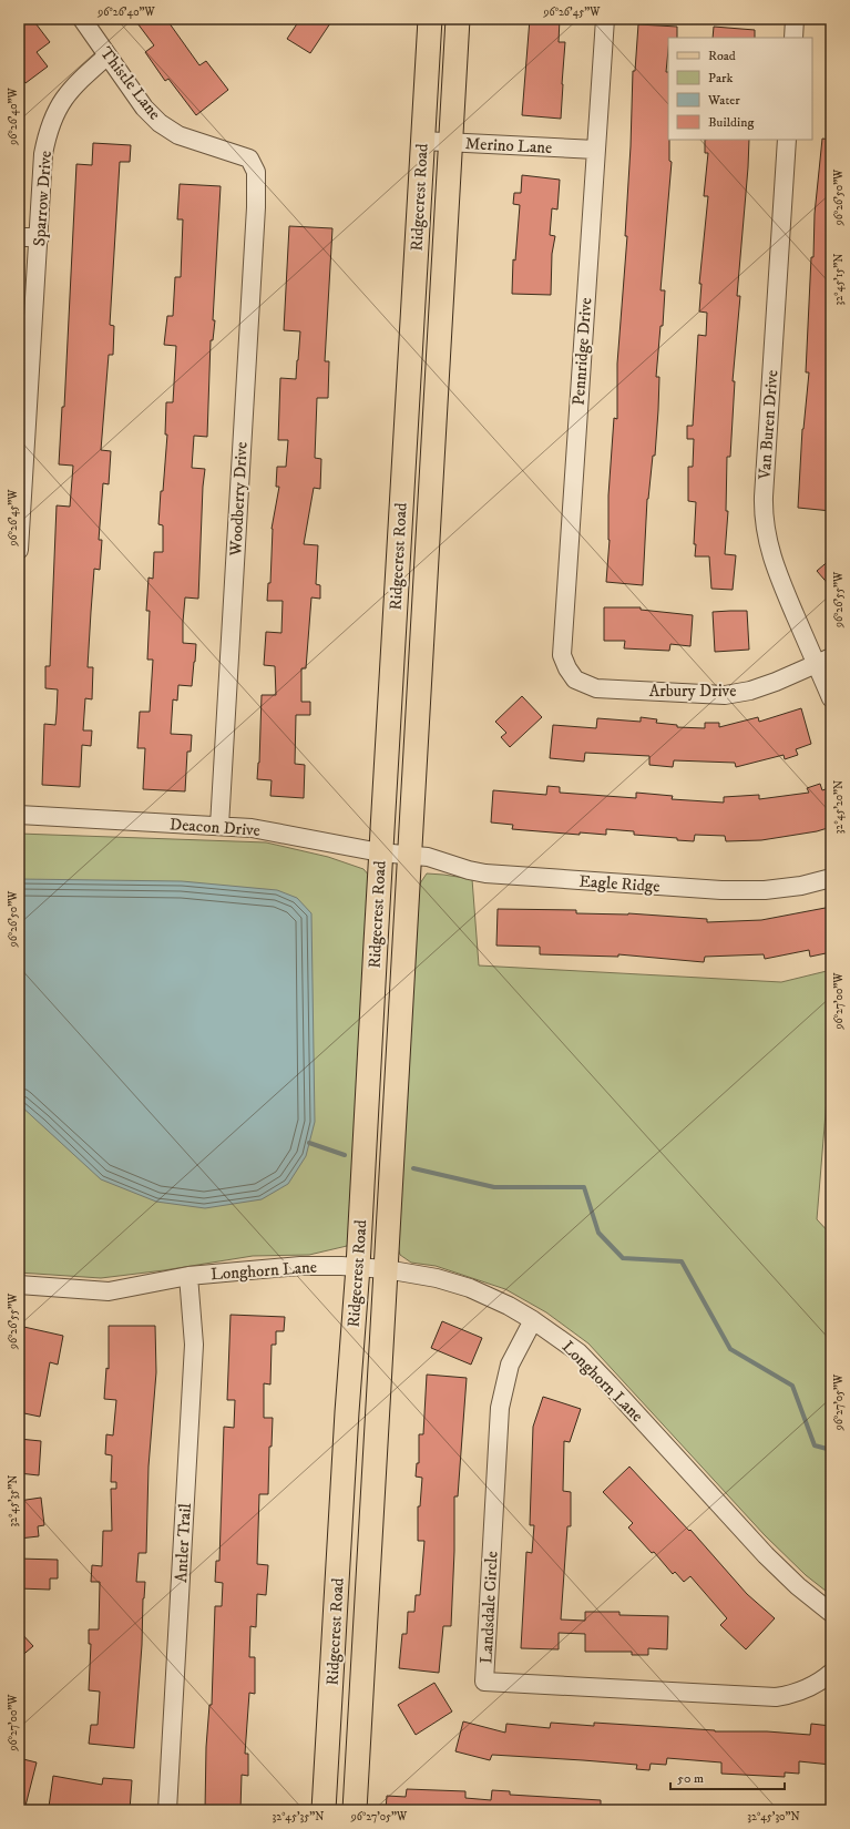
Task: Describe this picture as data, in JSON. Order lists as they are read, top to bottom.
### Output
{
  "streets": {
    "main road": ["Ridgecrest Road"],
    "street": [
      "Thistle Lane",
      "Merino Lane",
      "Sparrow Drive",
      "Pennridge Drive",
      "Van Buren Drive",
      "Woodberry Drive",
      "Arbury Drive",
      "Deacon Drive",
      "Eagle Ridge",
      "Longhorn Lane",
      "Antler Trail",
      "Landsdale Circle"
    ]
  },
  "crossings": [
    ["Thistle Lane", "Sparrow Drive"],
    ["Thistle Lane", "Woodberry Drive"],
    ["Merino Lane", "Ridgecrest Road"],
    ["Merino Lane", "Pennridge Drive"],
    ["Ridgecrest Road", "Deacon Drive"],
    ["Ridgecrest Road", "Eagle Ridge"],
    ["Ridgecrest Road", "Longhorn Lane"],
    ["Pennridge Drive", "Arbury Drive"],
    ["Van Buren Drive", "Arbury Drive"],
    ["Woodberry Drive", "Deacon Drive"],
    ["Deacon Drive", "Eagle Ridge"],
    ["Longhorn Lane", "Antler Trail"],
    ["Longhorn Lane", "Landsdale Circle"]
  ],
  "legend": [
    "Road",
    "Park",
    "Water",
    "Building"
  ],
  "scale_bar": "50 m",
  "coordinates": [
    "96°26'40\"W",
    "96°26'45\"W",
    "96°26'50\"W",
    "32°45'15\"N",
    "96°26'55\"W",
    "32°45'20\"N",
    "96°27'00\"W",
    "96°27'05\"W",
    "32°45'35\"N",
    "32°45'30\"N"
  ]
}
